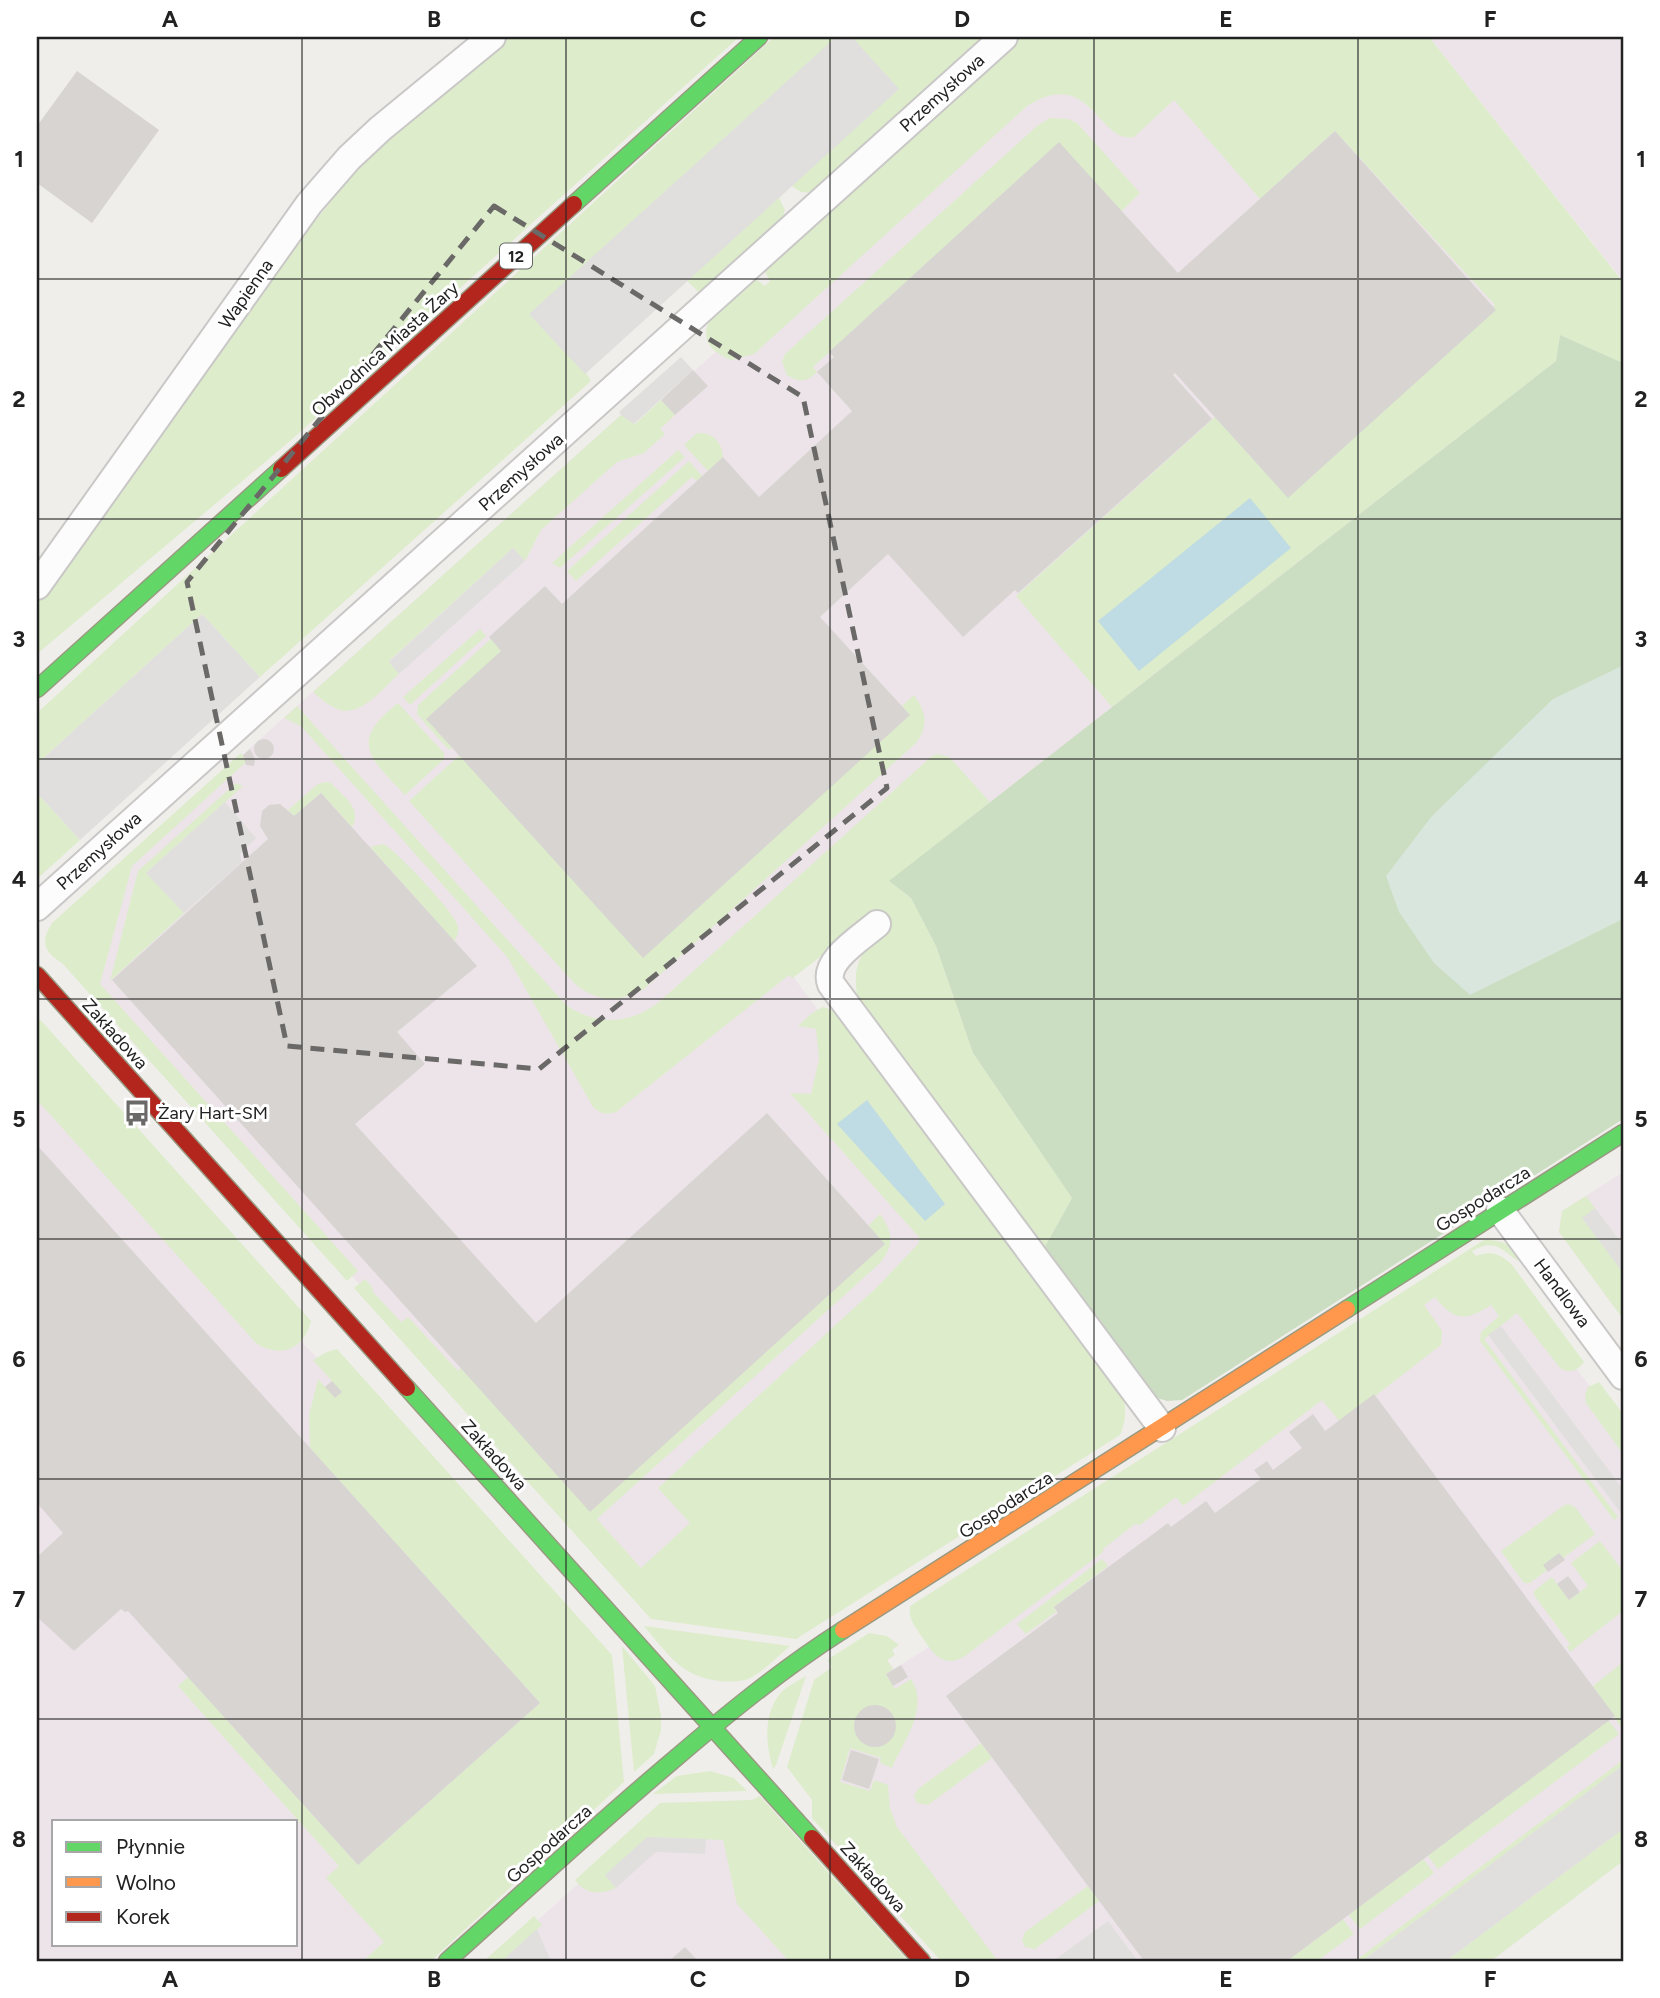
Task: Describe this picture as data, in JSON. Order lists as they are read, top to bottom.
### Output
{
  "streets": {
    "street": [
      "Przemysłowa",
      "12",
      "Wapienna",
      "Obwodnica Miasta Żary",
      "Zakładowa",
      "Gospodarcza",
      "Handlowa"
    ]
  },
  "crossings": [
    ["Zakładowa", "Gospodarcza"],
    ["Gospodarcza", "Handlowa"]
  ],
  "places": {
    "bus stop": ["Żary Hart-SM"]
  },
  "legend": ["Płynnie", "Wolno", "Korek"],
  "grid": {
    "columns": [
      "A",
      "B",
      "C",
      "D",
      "E",
      "F"
    ],
    "rows": [
      "1",
      "2",
      "3",
      "4",
      "5",
      "6",
      "7",
      "8"
    ]
  }
}
